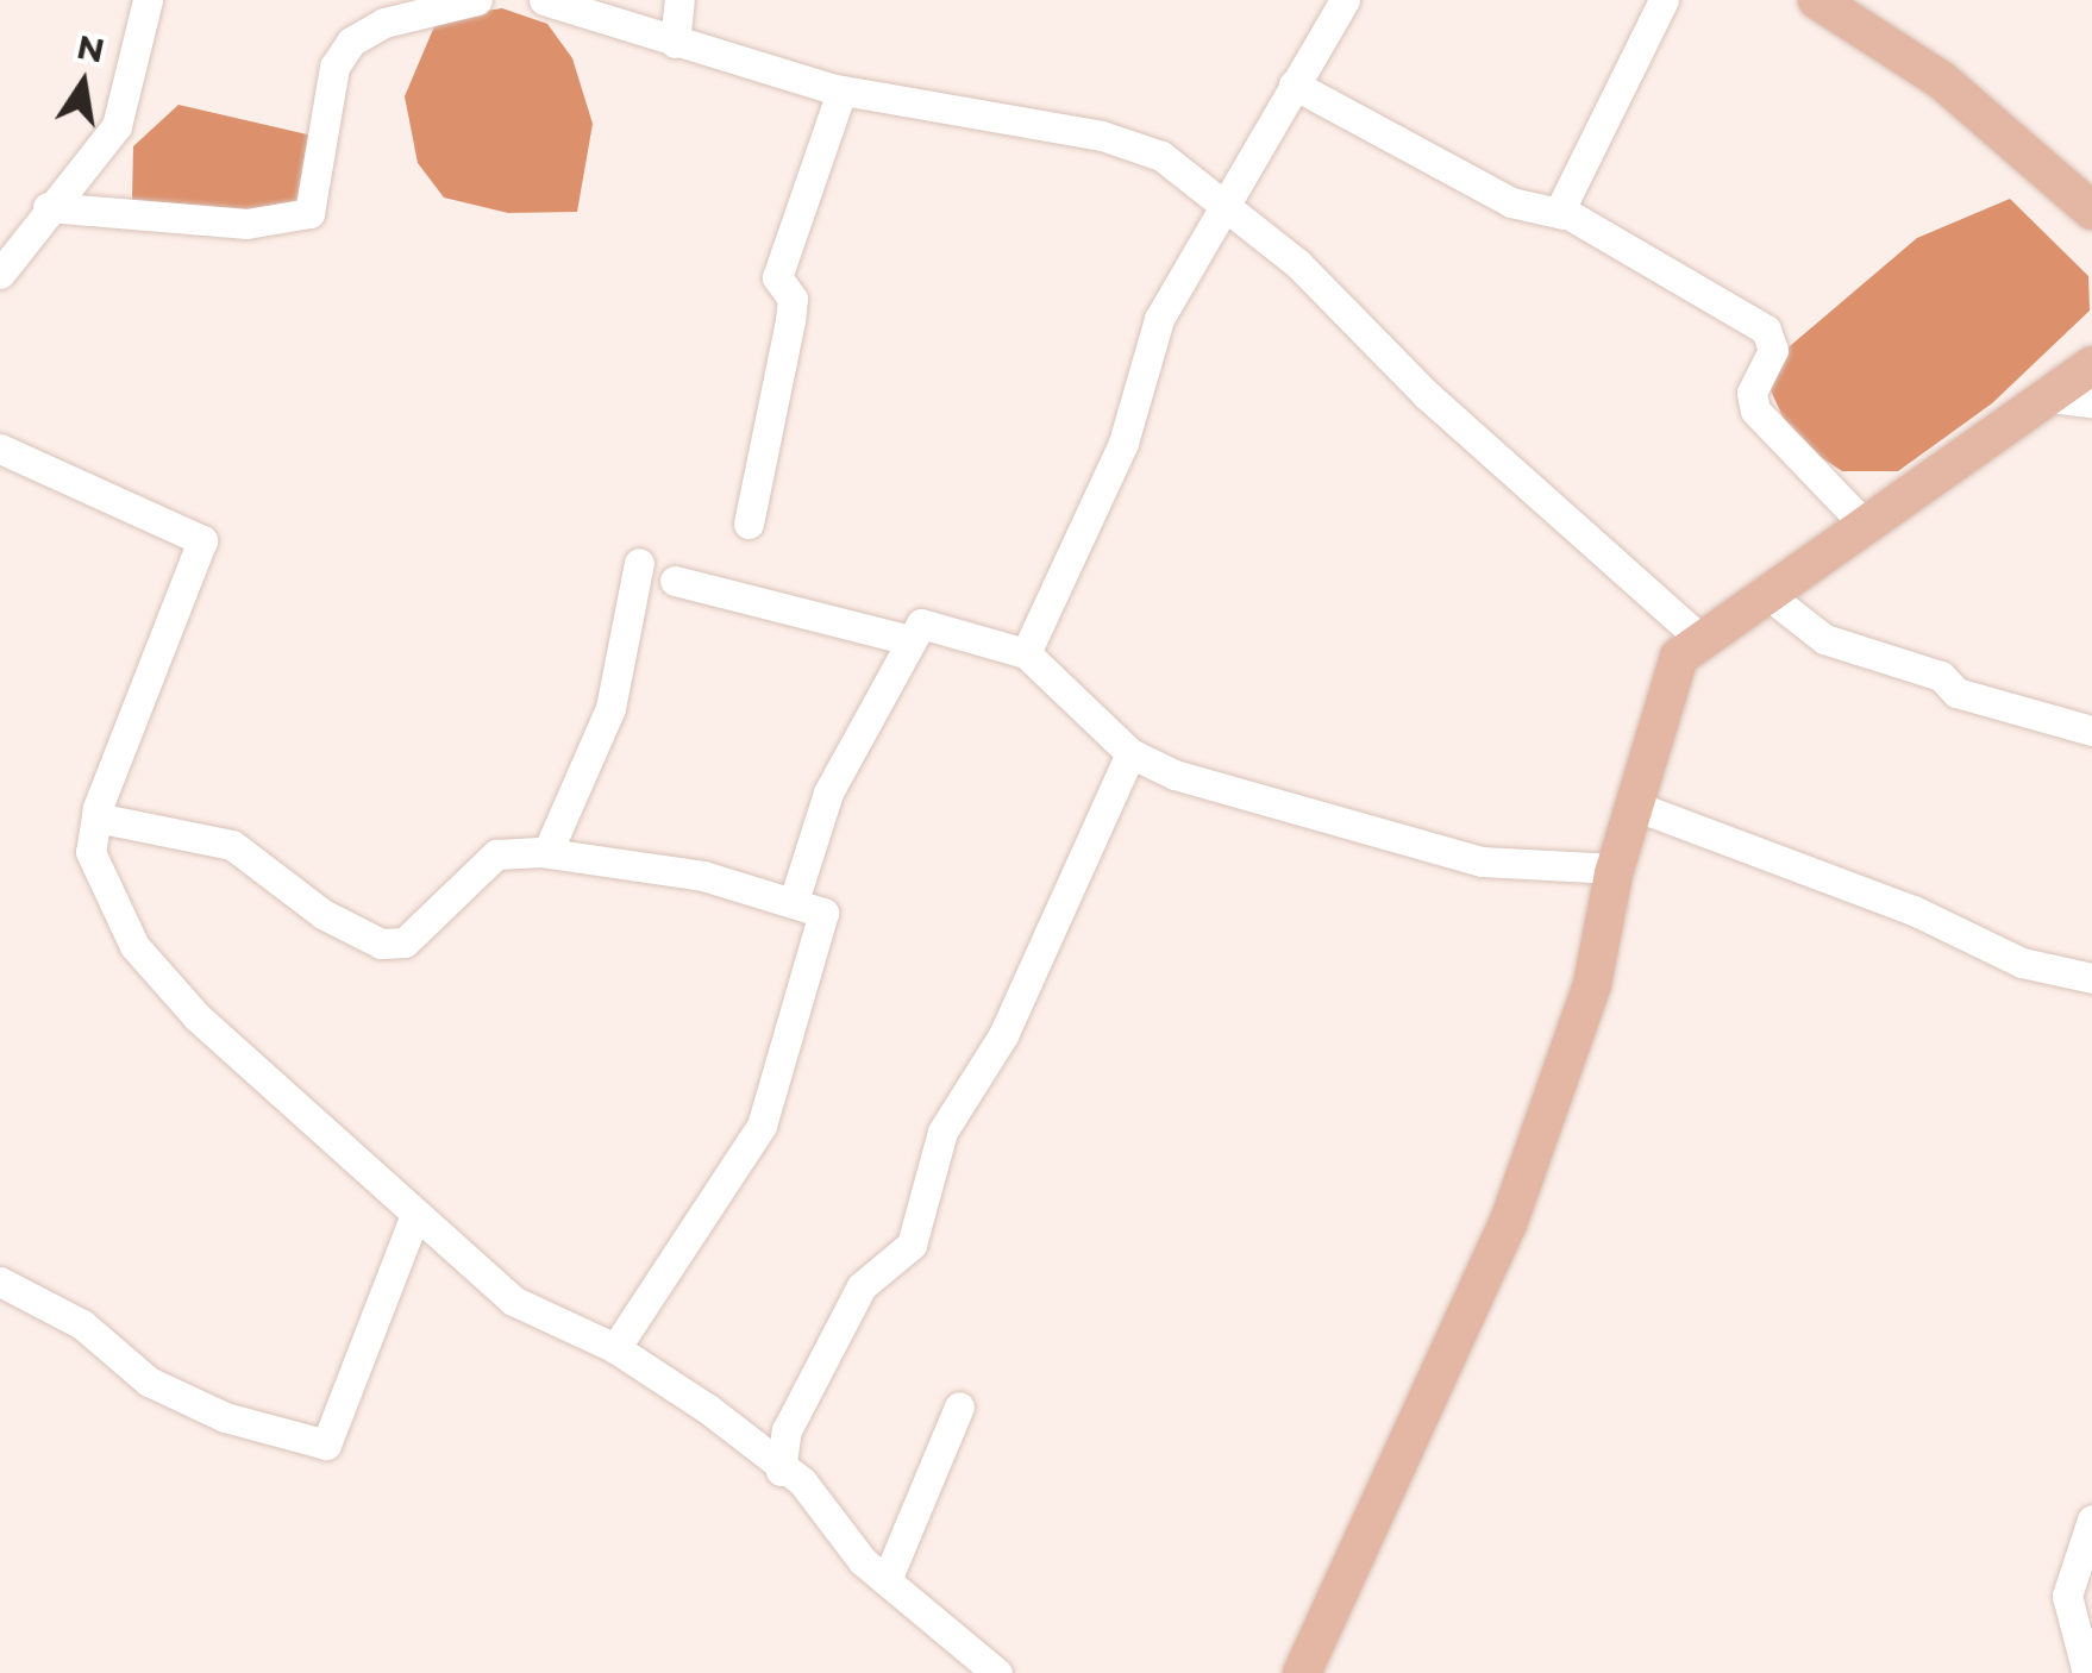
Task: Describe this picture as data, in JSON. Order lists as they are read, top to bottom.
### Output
{
  "north": "top"
}
